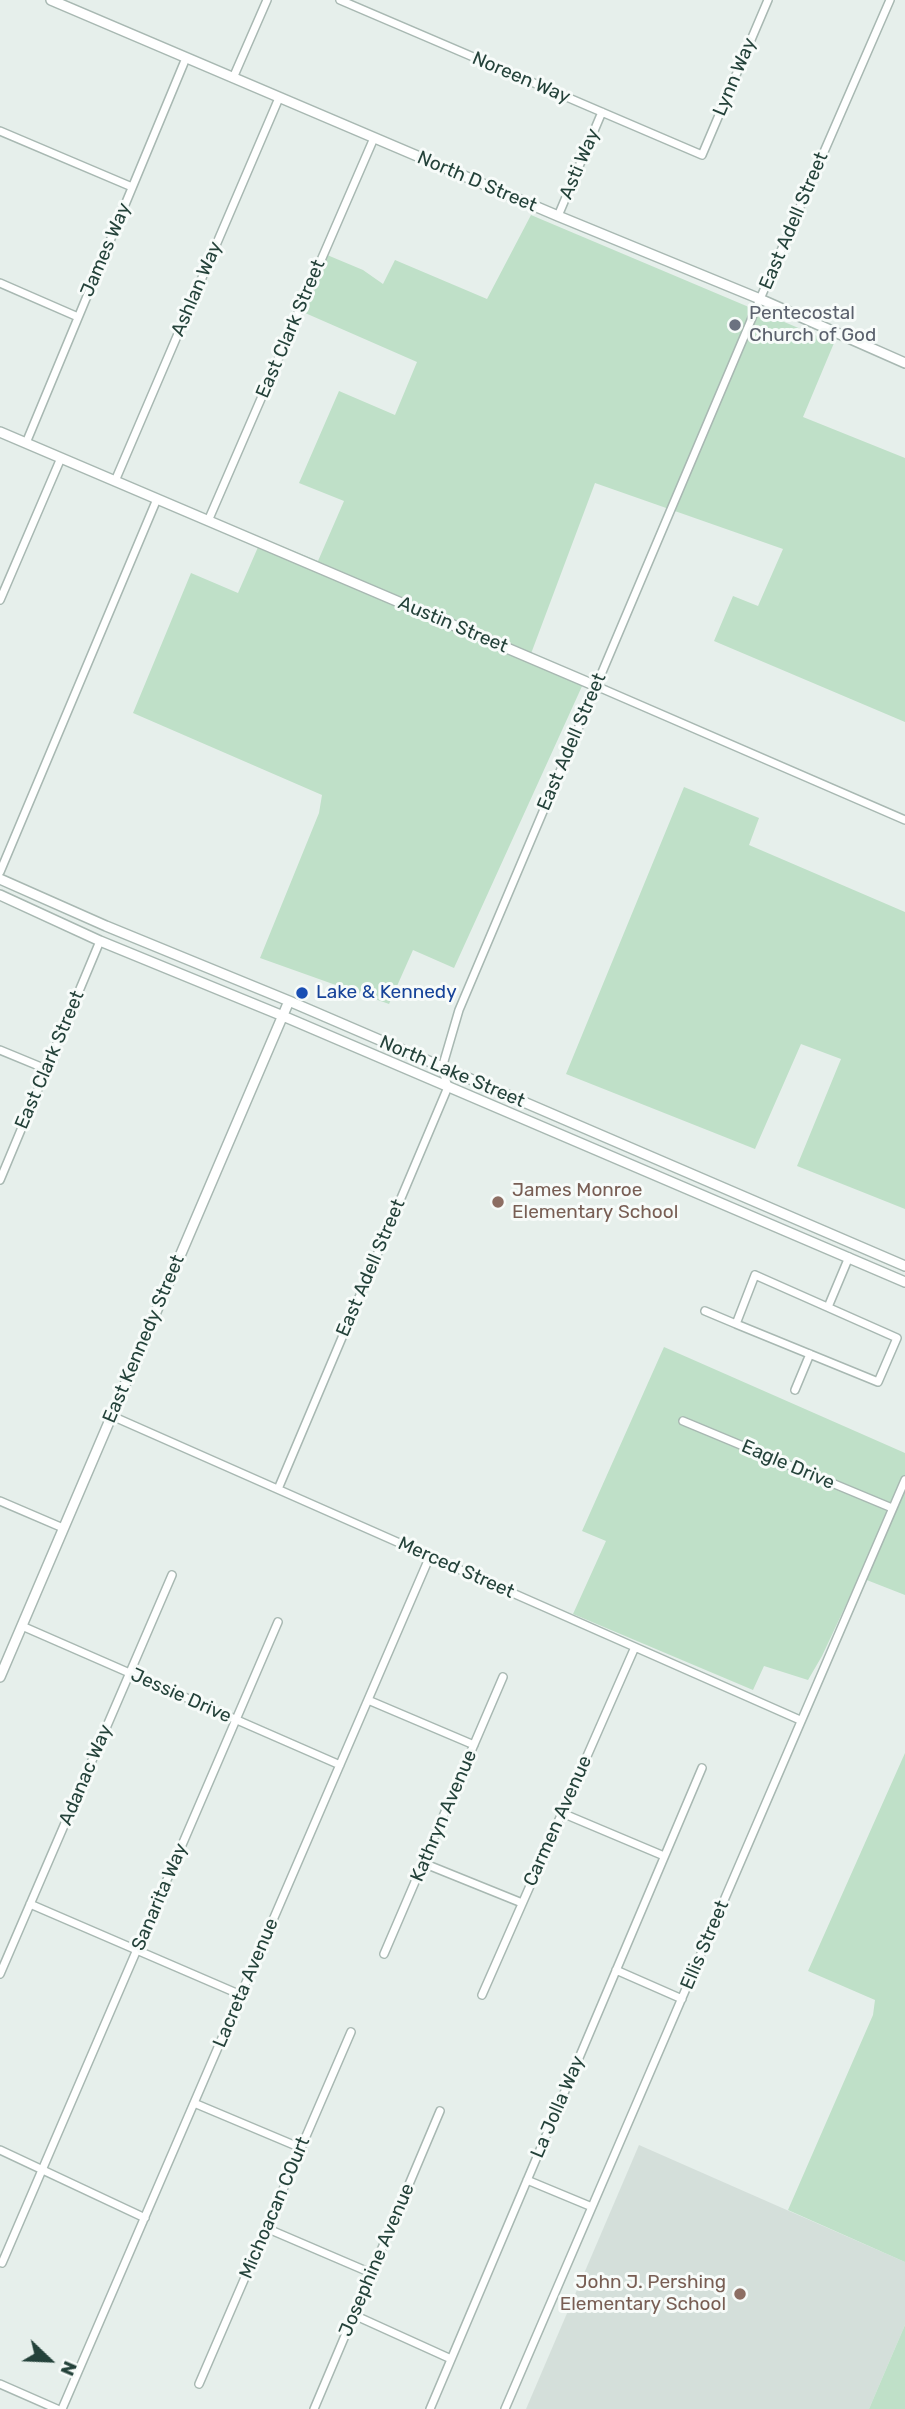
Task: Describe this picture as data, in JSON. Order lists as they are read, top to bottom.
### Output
{
  "streets": {
    "street": [
      "Lynn Way",
      "Noreen Way",
      "Asti Way",
      "North D Street",
      "East Adell Street",
      "James Way",
      "Ashlan Way",
      "East Clark Street",
      "Austin Street",
      "North Lake Street",
      "East Kennedy Street",
      "Eagle Drive",
      "Merced Street",
      "Jessie Drive",
      "Adanac Way",
      "Kathryn Avenue",
      "Carmen Avenue",
      "Sanarita Way",
      "Ellis Street",
      "Lacreta Avenue",
      "La Jolla Way",
      "Michoacan COurt",
      "Josephine Avenue"
    ]
  },
  "crossings": [
    ["Lynn Way", "Noreen Way"],
    ["Noreen Way", "Asti Way"],
    ["Asti Way", "North D Street"],
    ["North D Street", "East Adell Street"],
    ["North D Street", "James Way"],
    ["North D Street", "Ashlan Way"],
    ["North D Street", "East Clark Street"],
    ["East Adell Street", "Austin Street"],
    ["East Adell Street", "North Lake Street"],
    ["East Adell Street", "Merced Street"],
    ["James Way", "Austin Street"],
    ["Ashlan Way", "Austin Street"],
    ["East Clark Street", "Austin Street"],
    ["East Clark Street", "North Lake Street"],
    ["North Lake Street", "East Kennedy Street"],
    ["East Kennedy Street", "Merced Street"],
    ["East Kennedy Street", "Jessie Drive"],
    ["Eagle Drive", "Ellis Street"],
    ["Merced Street", "Carmen Avenue"],
    ["Merced Street", "Ellis Street"],
    ["Merced Street", "Lacreta Avenue"],
    ["Jessie Drive", "Adanac Way"],
    ["Jessie Drive", "Sanarita Way"],
    ["Jessie Drive", "Lacreta Avenue"]
  ],
  "places": [
    "Pentecostal Church of God",
    "Lake & Kennedy",
    "James Monroe Elementary School",
    "John J. Pershing Elementary School"
  ],
  "north": "bottom right"
}
